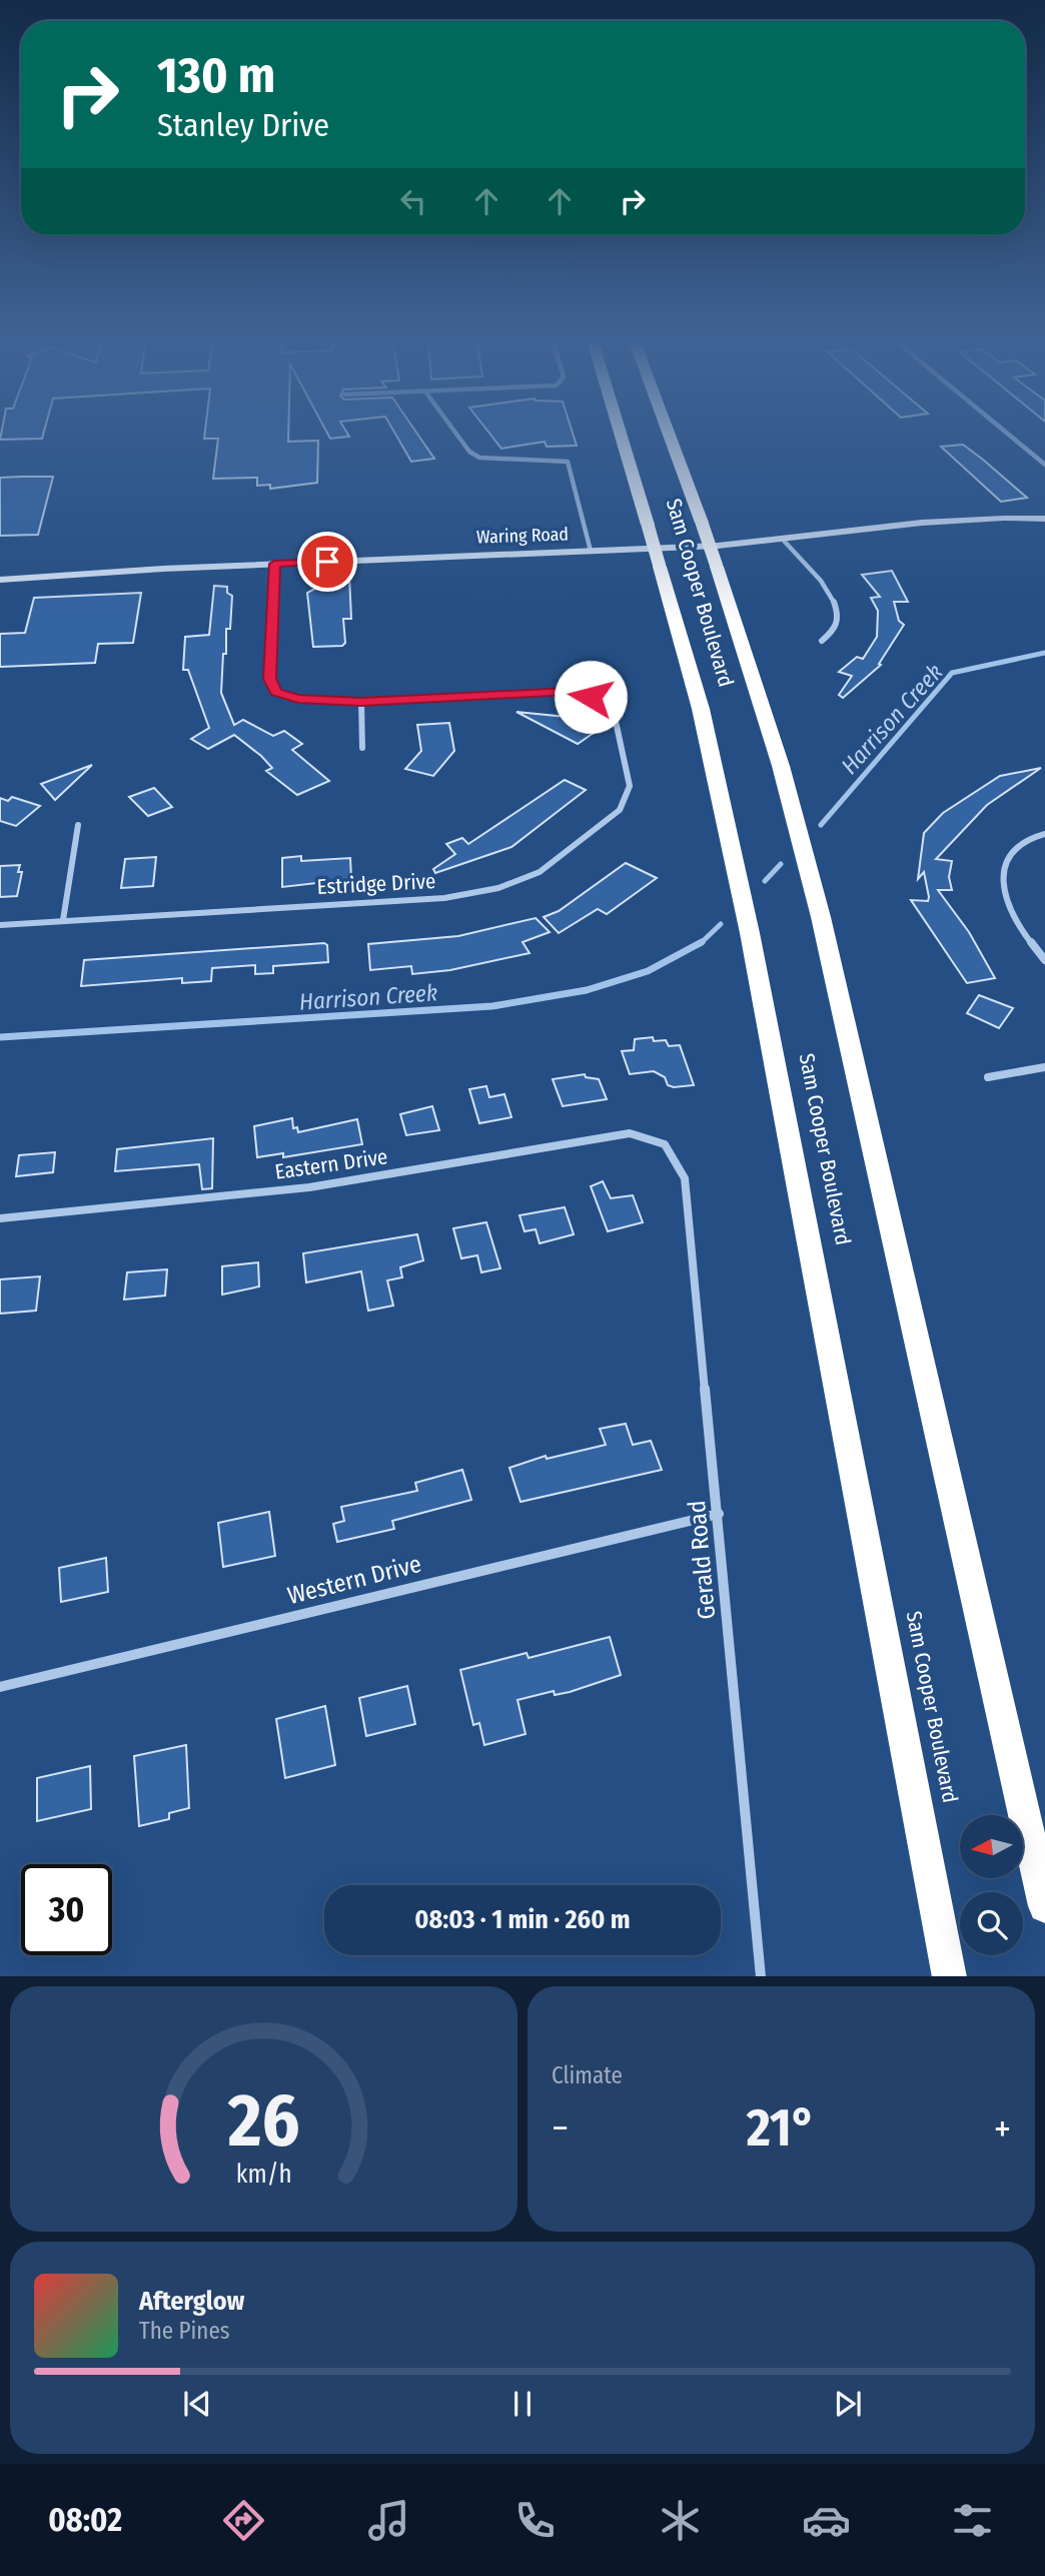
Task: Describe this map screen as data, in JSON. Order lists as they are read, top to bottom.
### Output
{
  "streets": {
    "highway": ["Sam Cooper Boulevard"],
    "main road": ["Waring Road"],
    "street": [
      "Estridge Drive",
      "Eastern Drive",
      "Gerald Road",
      "Western Drive"
    ]
  },
  "crossings": [
    ["Eastern Drive", "Gerald Road"],
    ["Gerald Road", "Western Drive"]
  ],
  "water": ["Harrison Creek"],
  "north": "left",
  "page": {
    "turn": ["130 m", "Stanley Drive"],
    "limit": "30",
    "trip": "08:03 · 1 min · 260 m",
    "tile": "Climate",
    "heat": ["−", "21°", "+"],
    "song": ["Afterglow", "The Pines"],
    "tabs": "08:02",
    "gauge": ["26", "km/h"]
  }
}
